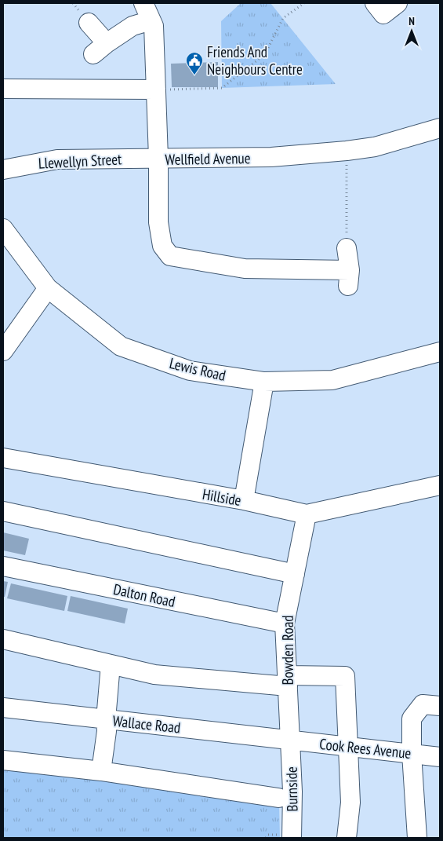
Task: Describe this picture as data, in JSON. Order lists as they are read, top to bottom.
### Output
{
  "streets": {
    "street": [
      "Wellfield Avenue",
      "Llewellyn Street",
      "Lewis Road",
      "Hillside",
      "Dalton Road",
      "Bowden Road",
      "Wallace Road",
      "Cook Rees Avenue",
      "Burnside"
    ]
  },
  "crossings": [
    ["Wellfield Avenue", "Llewellyn Street"],
    ["Hillside", "Bowden Road"],
    ["Dalton Road", "Bowden Road"],
    ["Bowden Road", "Wallace Road"],
    ["Bowden Road", "Cook Rees Avenue"],
    ["Bowden Road", "Burnside"],
    ["Wallace Road", "Cook Rees Avenue"],
    ["Wallace Road", "Burnside"],
    ["Cook Rees Avenue", "Burnside"]
  ],
  "places": {
    "public building": ["Friends And Neighbours Centre"]
  },
  "north": "top"
}
